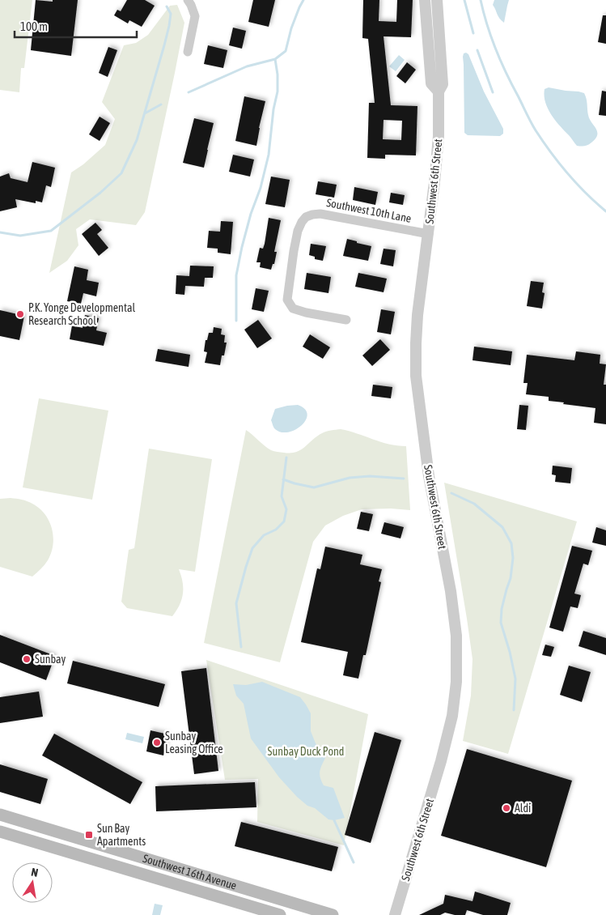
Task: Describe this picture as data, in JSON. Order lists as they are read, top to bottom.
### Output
{
  "streets": {
    "main road": ["Southwest 16th Avenue"],
    "street": ["Southwest 6th Street", "Southwest 10th Lane"]
  },
  "crossings": [
    ["Southwest 6th Street", "Southwest 10th Lane"]
  ],
  "parks": ["Sunbay Duck Pond"],
  "places": {
    "other": [
      "P.K. Yonge Developmental Research School",
      "Sunbay",
      "Sunbay Leasing Office",
      "Aldi"
    ],
    "transit": ["Sun Bay Apartments"]
  },
  "scale_bar": "100 m",
  "north": "top"
}
